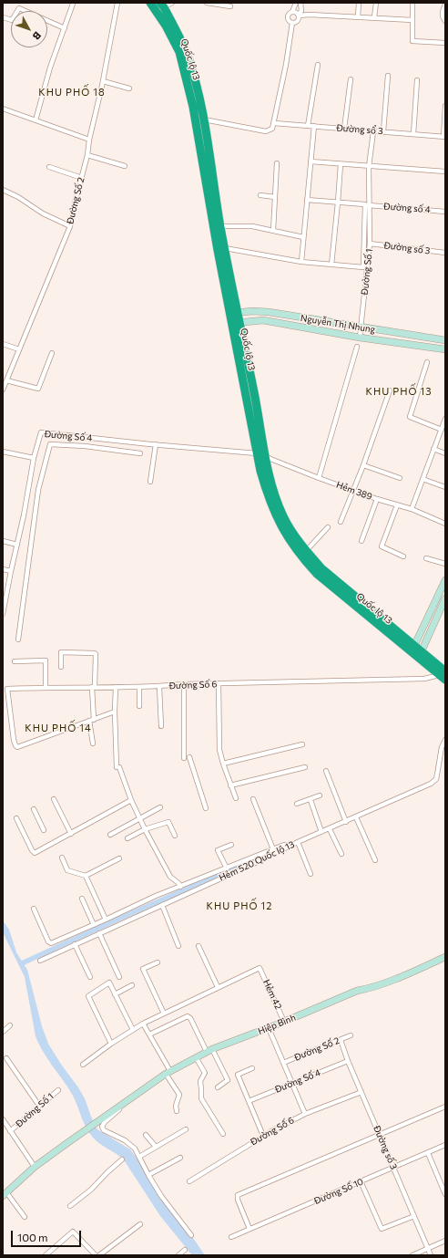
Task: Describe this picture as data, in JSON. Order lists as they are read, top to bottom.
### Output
{
  "streets": {
    "highway": ["Quốc lộ 13"],
    "street": [
      "Đường sổ 3",
      "Đường Số 2",
      "Đường số 4",
      "Đường số 3",
      "Đường Số 1",
      "Nguyễn Thị Nhung",
      "Đường Số 4",
      "Hẻm 389",
      "Đường Số 6",
      "Hẻm 520 Quốc lộ 13",
      "Hẻm 42",
      "Hiệp Bình",
      "Đường Số 10"
    ]
  },
  "crossings": [
    ["Quốc lộ 13", "Nguyễn Thị Nhung"],
    ["Quốc lộ 13", "Đường Số 4"],
    ["Quốc lộ 13", "Hẻm 389"],
    ["Quốc lộ 13", "Đường Số 6"],
    ["Đường Số 2", "Đường số 3"],
    ["Đường số 4", "Đường Số 1"],
    ["Đường số 3", "Đường Số 1"],
    ["Đường số 3", "Đường Số 4"],
    ["Đường số 3", "Đường Số 6"],
    ["Đường số 3", "Đường Số 10"],
    ["Đường Số 1", "Nguyễn Thị Nhung"],
    ["Đường Số 4", "Hẻm 389"],
    ["Hẻm 42", "Hiệp Bình"]
  ],
  "districts": [
    "KHU PHỐ 18",
    "KHU PHỐ 13",
    "KHU PHỐ 14",
    "KHU PHỐ 12"
  ],
  "scale_bar": "100 m",
  "north": "bottom right"
}
